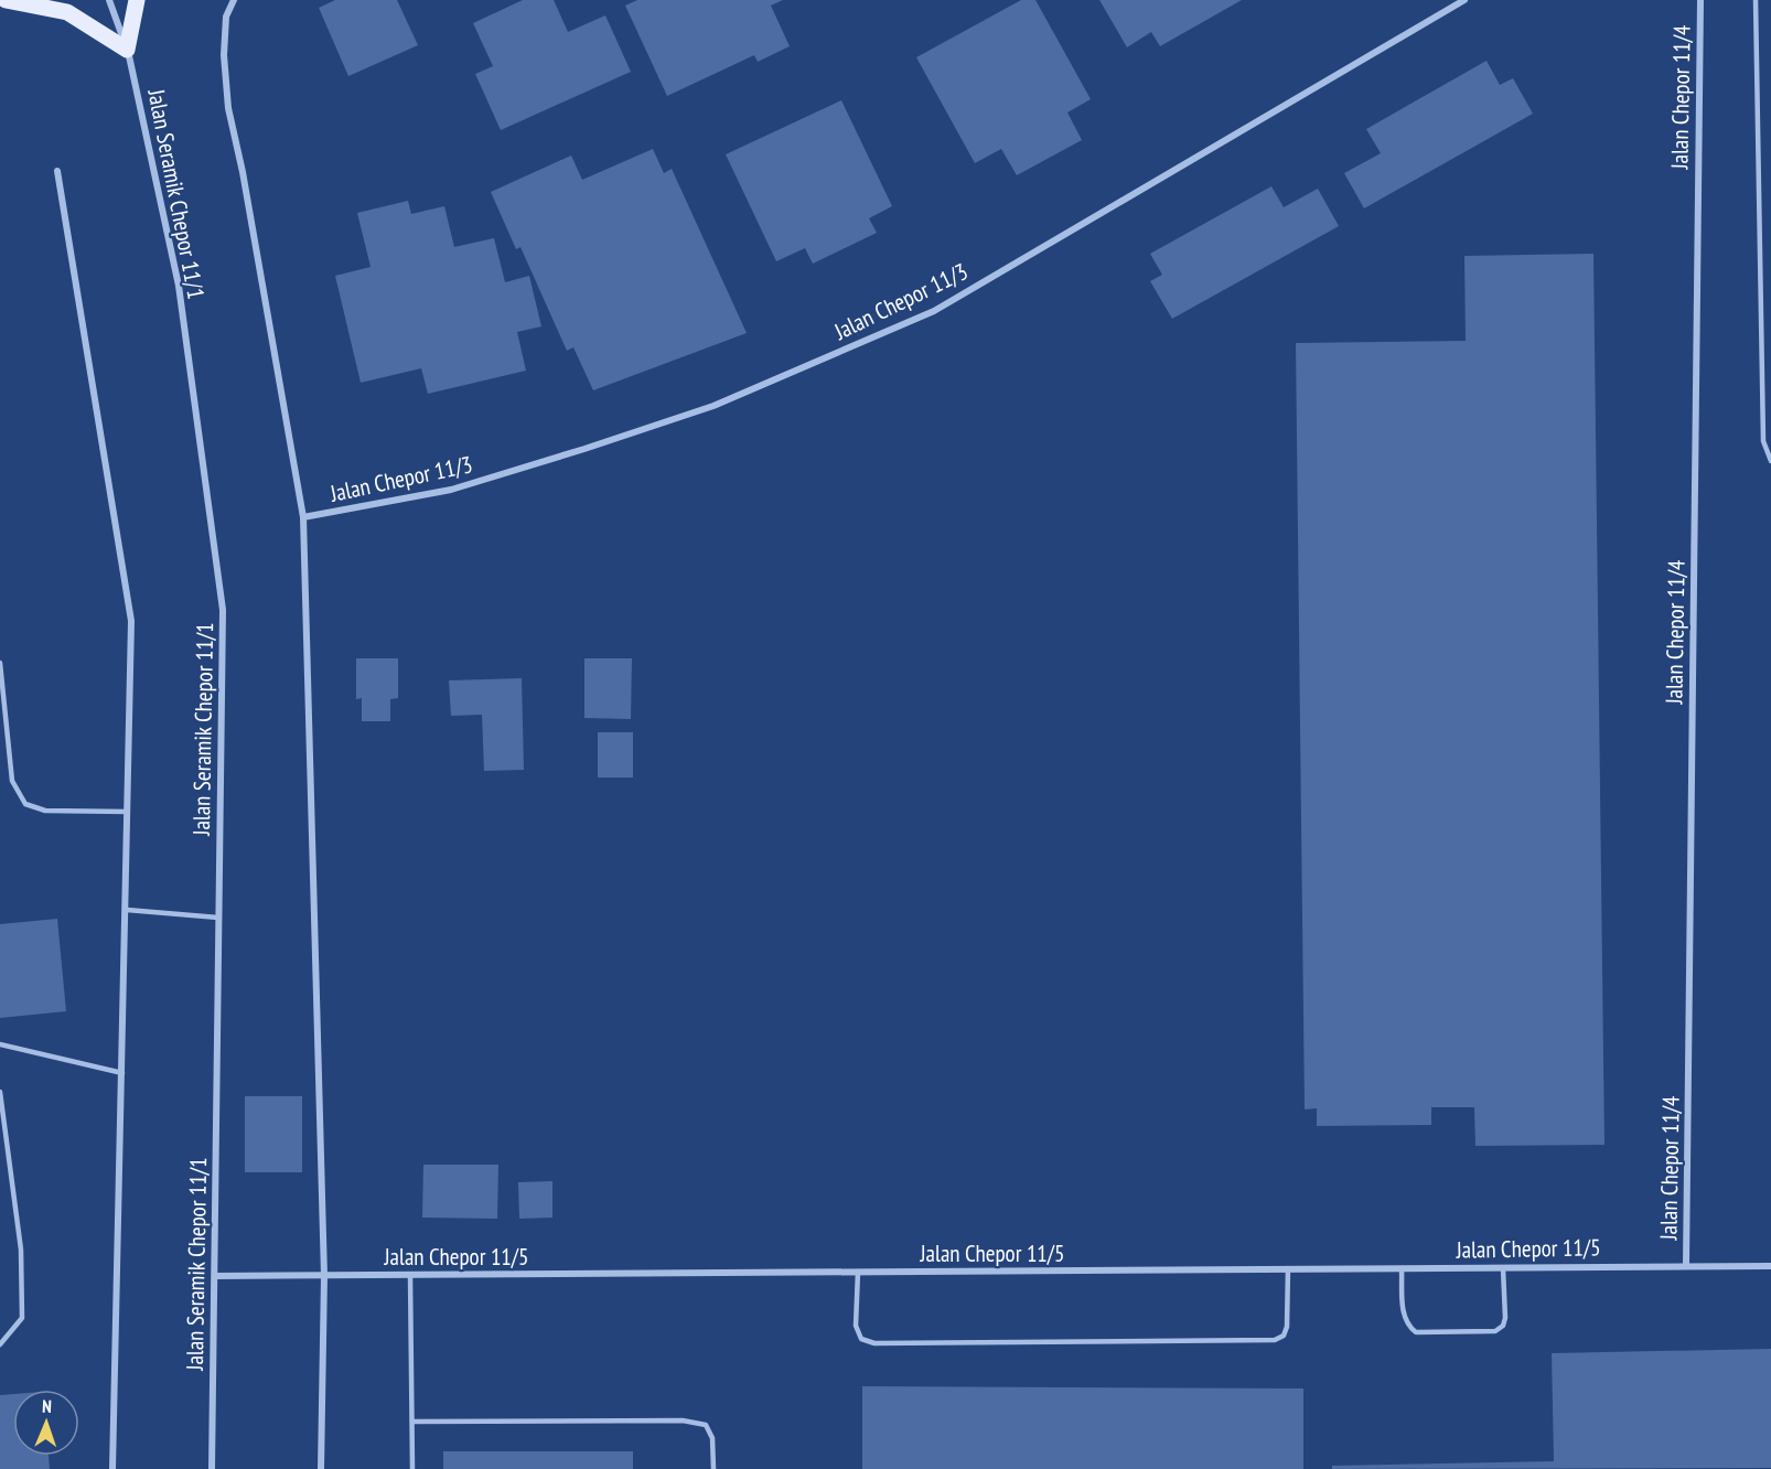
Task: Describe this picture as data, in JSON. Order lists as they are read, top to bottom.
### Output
{
  "streets": {
    "street": [
      "Jalan Chepor 11/4",
      "Jalan Seramik Chepor 11/1",
      "Jalan Chepor 11/3",
      "Jalan Chepor 11/5"
    ]
  },
  "crossings": [
    ["Jalan Chepor 11/4", "Jalan Chepor 11/5"],
    ["Jalan Seramik Chepor 11/1", "Jalan Chepor 11/5"]
  ],
  "north": "top"
}
